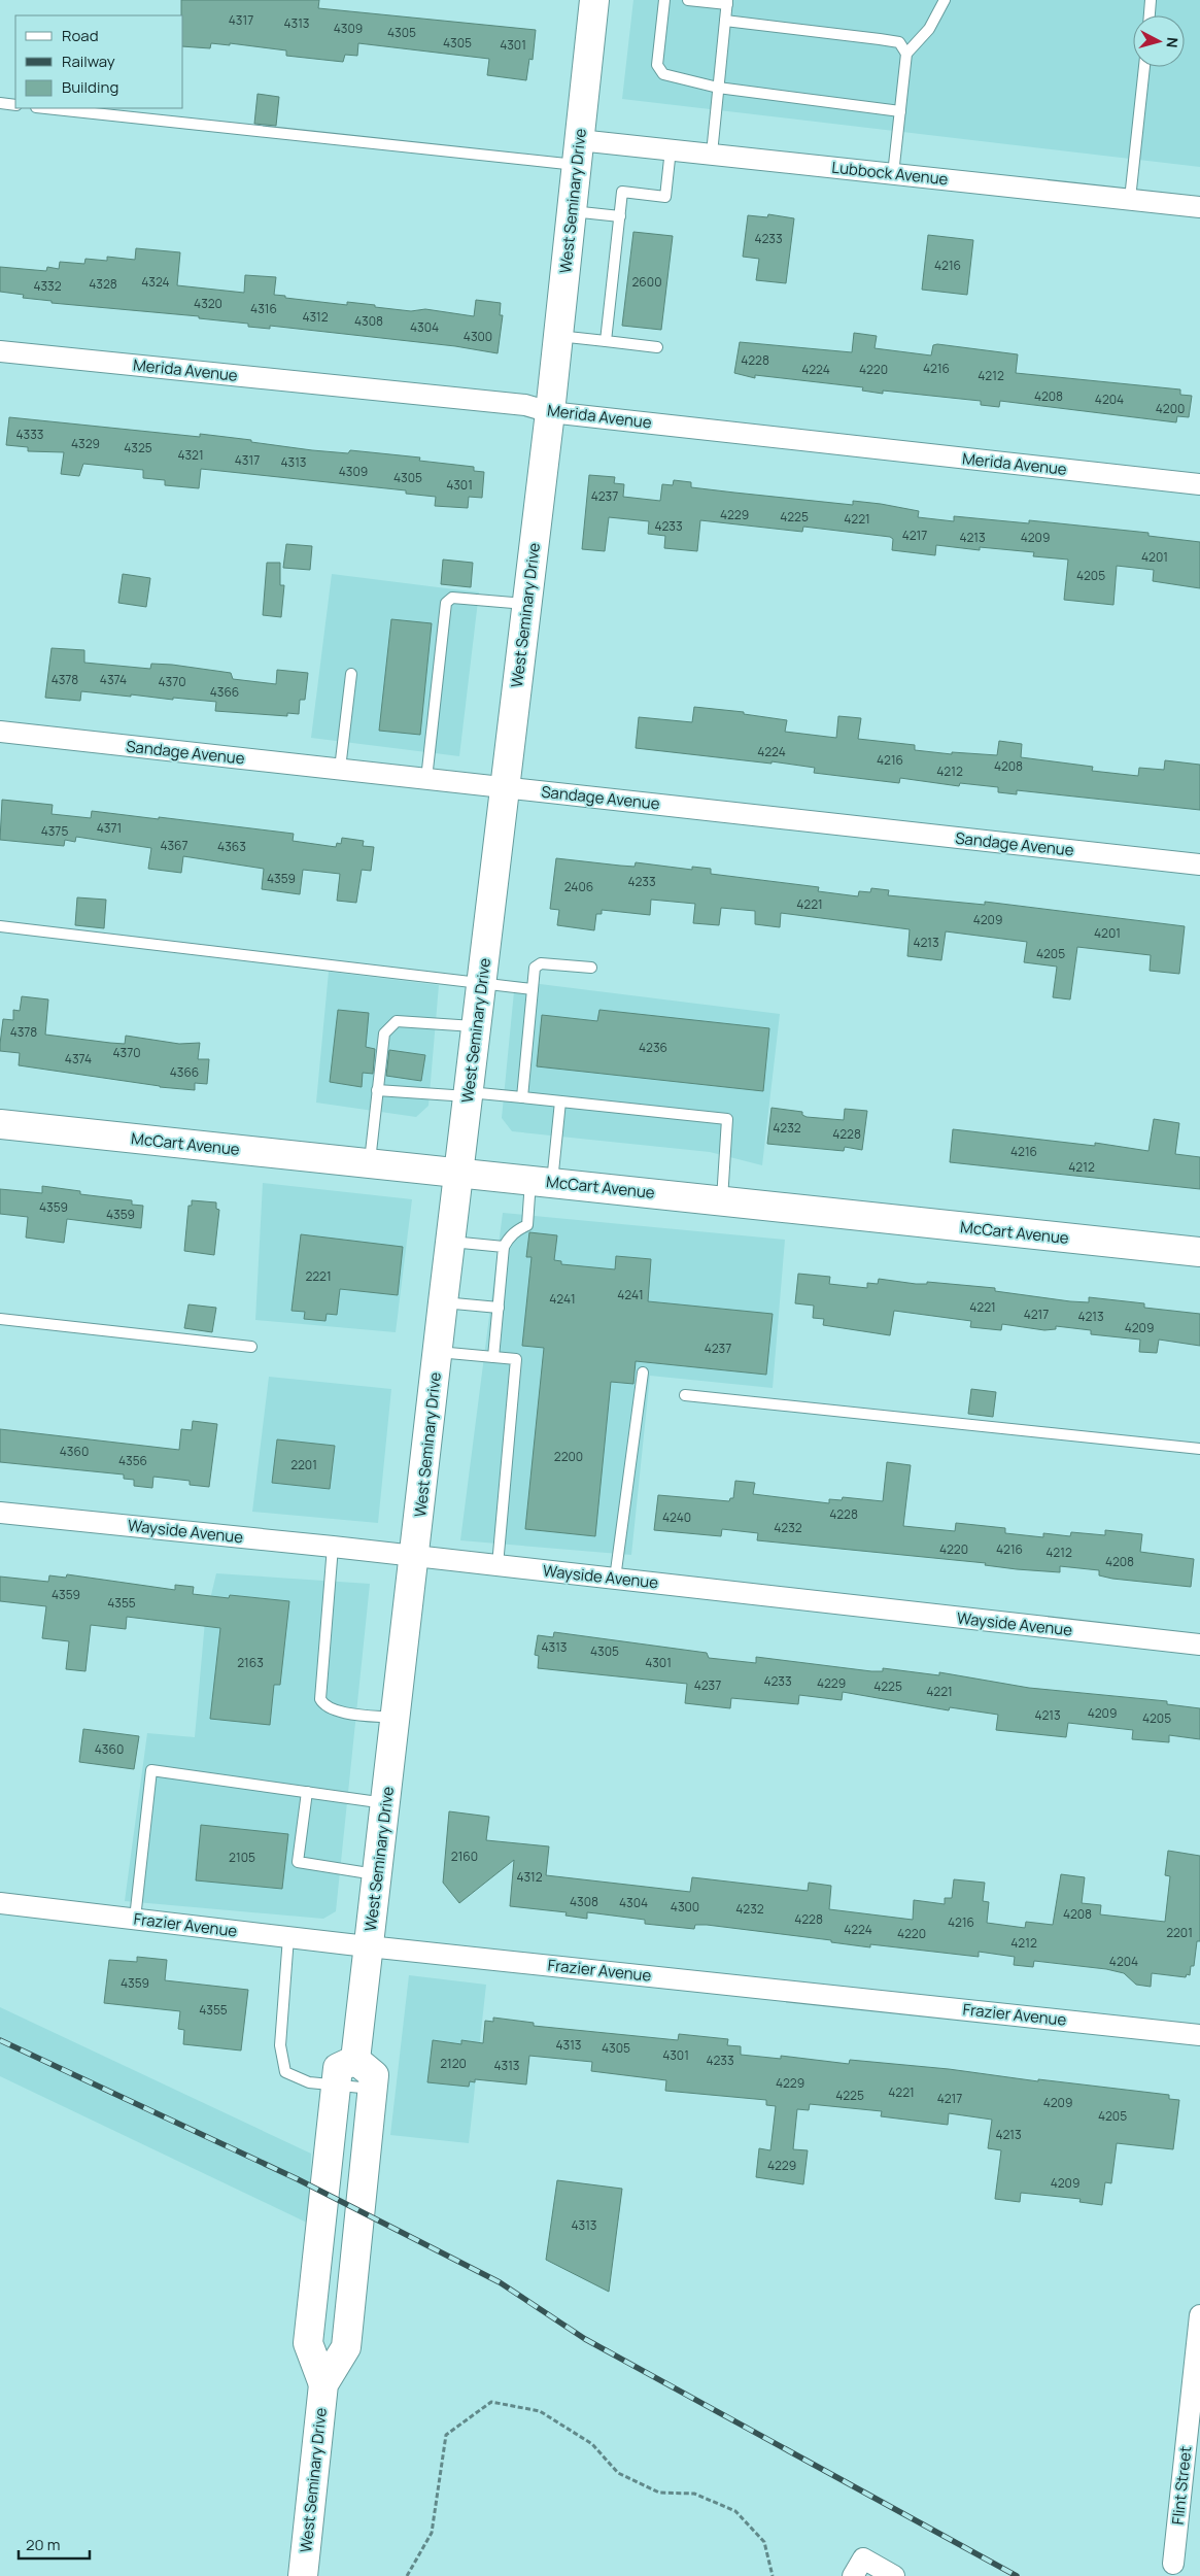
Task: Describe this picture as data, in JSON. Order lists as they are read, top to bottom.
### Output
{
  "streets": {
    "main road": ["West Seminary Drive", "McCart Avenue"],
    "street": [
      "Lubbock Avenue",
      "Merida Avenue",
      "Sandage Avenue",
      "Wayside Avenue",
      "Frazier Avenue",
      "Flint Street"
    ]
  },
  "crossings": [
    ["Lubbock Avenue", "West Seminary Drive"],
    ["West Seminary Drive", "Merida Avenue"],
    ["West Seminary Drive", "Sandage Avenue"],
    ["West Seminary Drive", "McCart Avenue"],
    ["West Seminary Drive", "Wayside Avenue"],
    ["West Seminary Drive", "Frazier Avenue"]
  ],
  "house_numbers": [
    "4317",
    "4313",
    "4309",
    "4305",
    "4305",
    "4301",
    "4233",
    "4216",
    "4324",
    "2600",
    "4328",
    "4332",
    "4320",
    "4316",
    "4312",
    "4308",
    "4304",
    "4300",
    "4228",
    "4216",
    "4224",
    "4220",
    "4212",
    "4208",
    "4204",
    "4200",
    "4333",
    "4329",
    "4325",
    "4321",
    "4317",
    "4313",
    "4309",
    "4305",
    "4301",
    "4237",
    "4229",
    "4225",
    "4221",
    "4233",
    "4217",
    "4213",
    "4209",
    "4201",
    "4205",
    "4378",
    "4374",
    "4370",
    "4366",
    "4224",
    "4216",
    "4208",
    "4212",
    "4371",
    "4375",
    "4367",
    "4363",
    "4359",
    "4233",
    "2406",
    "4221",
    "4209",
    "4201",
    "4213",
    "4205",
    "4378",
    "4236",
    "4370",
    "4374",
    "4366",
    "4232",
    "4228",
    "4216",
    "4212",
    "4359",
    "4359",
    "2221",
    "4241",
    "4241",
    "4221",
    "4217",
    "4213",
    "4209",
    "4237",
    "4360",
    "2200",
    "4356",
    "2201",
    "4228",
    "4240",
    "4232",
    "4220",
    "4216",
    "4212",
    "4208",
    "4359",
    "4355",
    "4313",
    "4305",
    "2163",
    "4301",
    "4233",
    "4229",
    "4237",
    "4225",
    "4221",
    "4209",
    "4213",
    "4205",
    "4360",
    "2160",
    "2105",
    "4312",
    "4308",
    "4304",
    "4300",
    "4232",
    "4208",
    "4228",
    "4216",
    "4224",
    "2201",
    "4220",
    "4212",
    "4204",
    "4359",
    "4355",
    "4313",
    "4305",
    "4301",
    "4233",
    "2120",
    "4313",
    "4229",
    "4221",
    "4225",
    "4217",
    "4209",
    "4205",
    "4213",
    "4229",
    "4209",
    "4313"
  ],
  "legend": ["Road", "Railway", "Building"],
  "scale_bar": "20 m",
  "north": "right"
}
